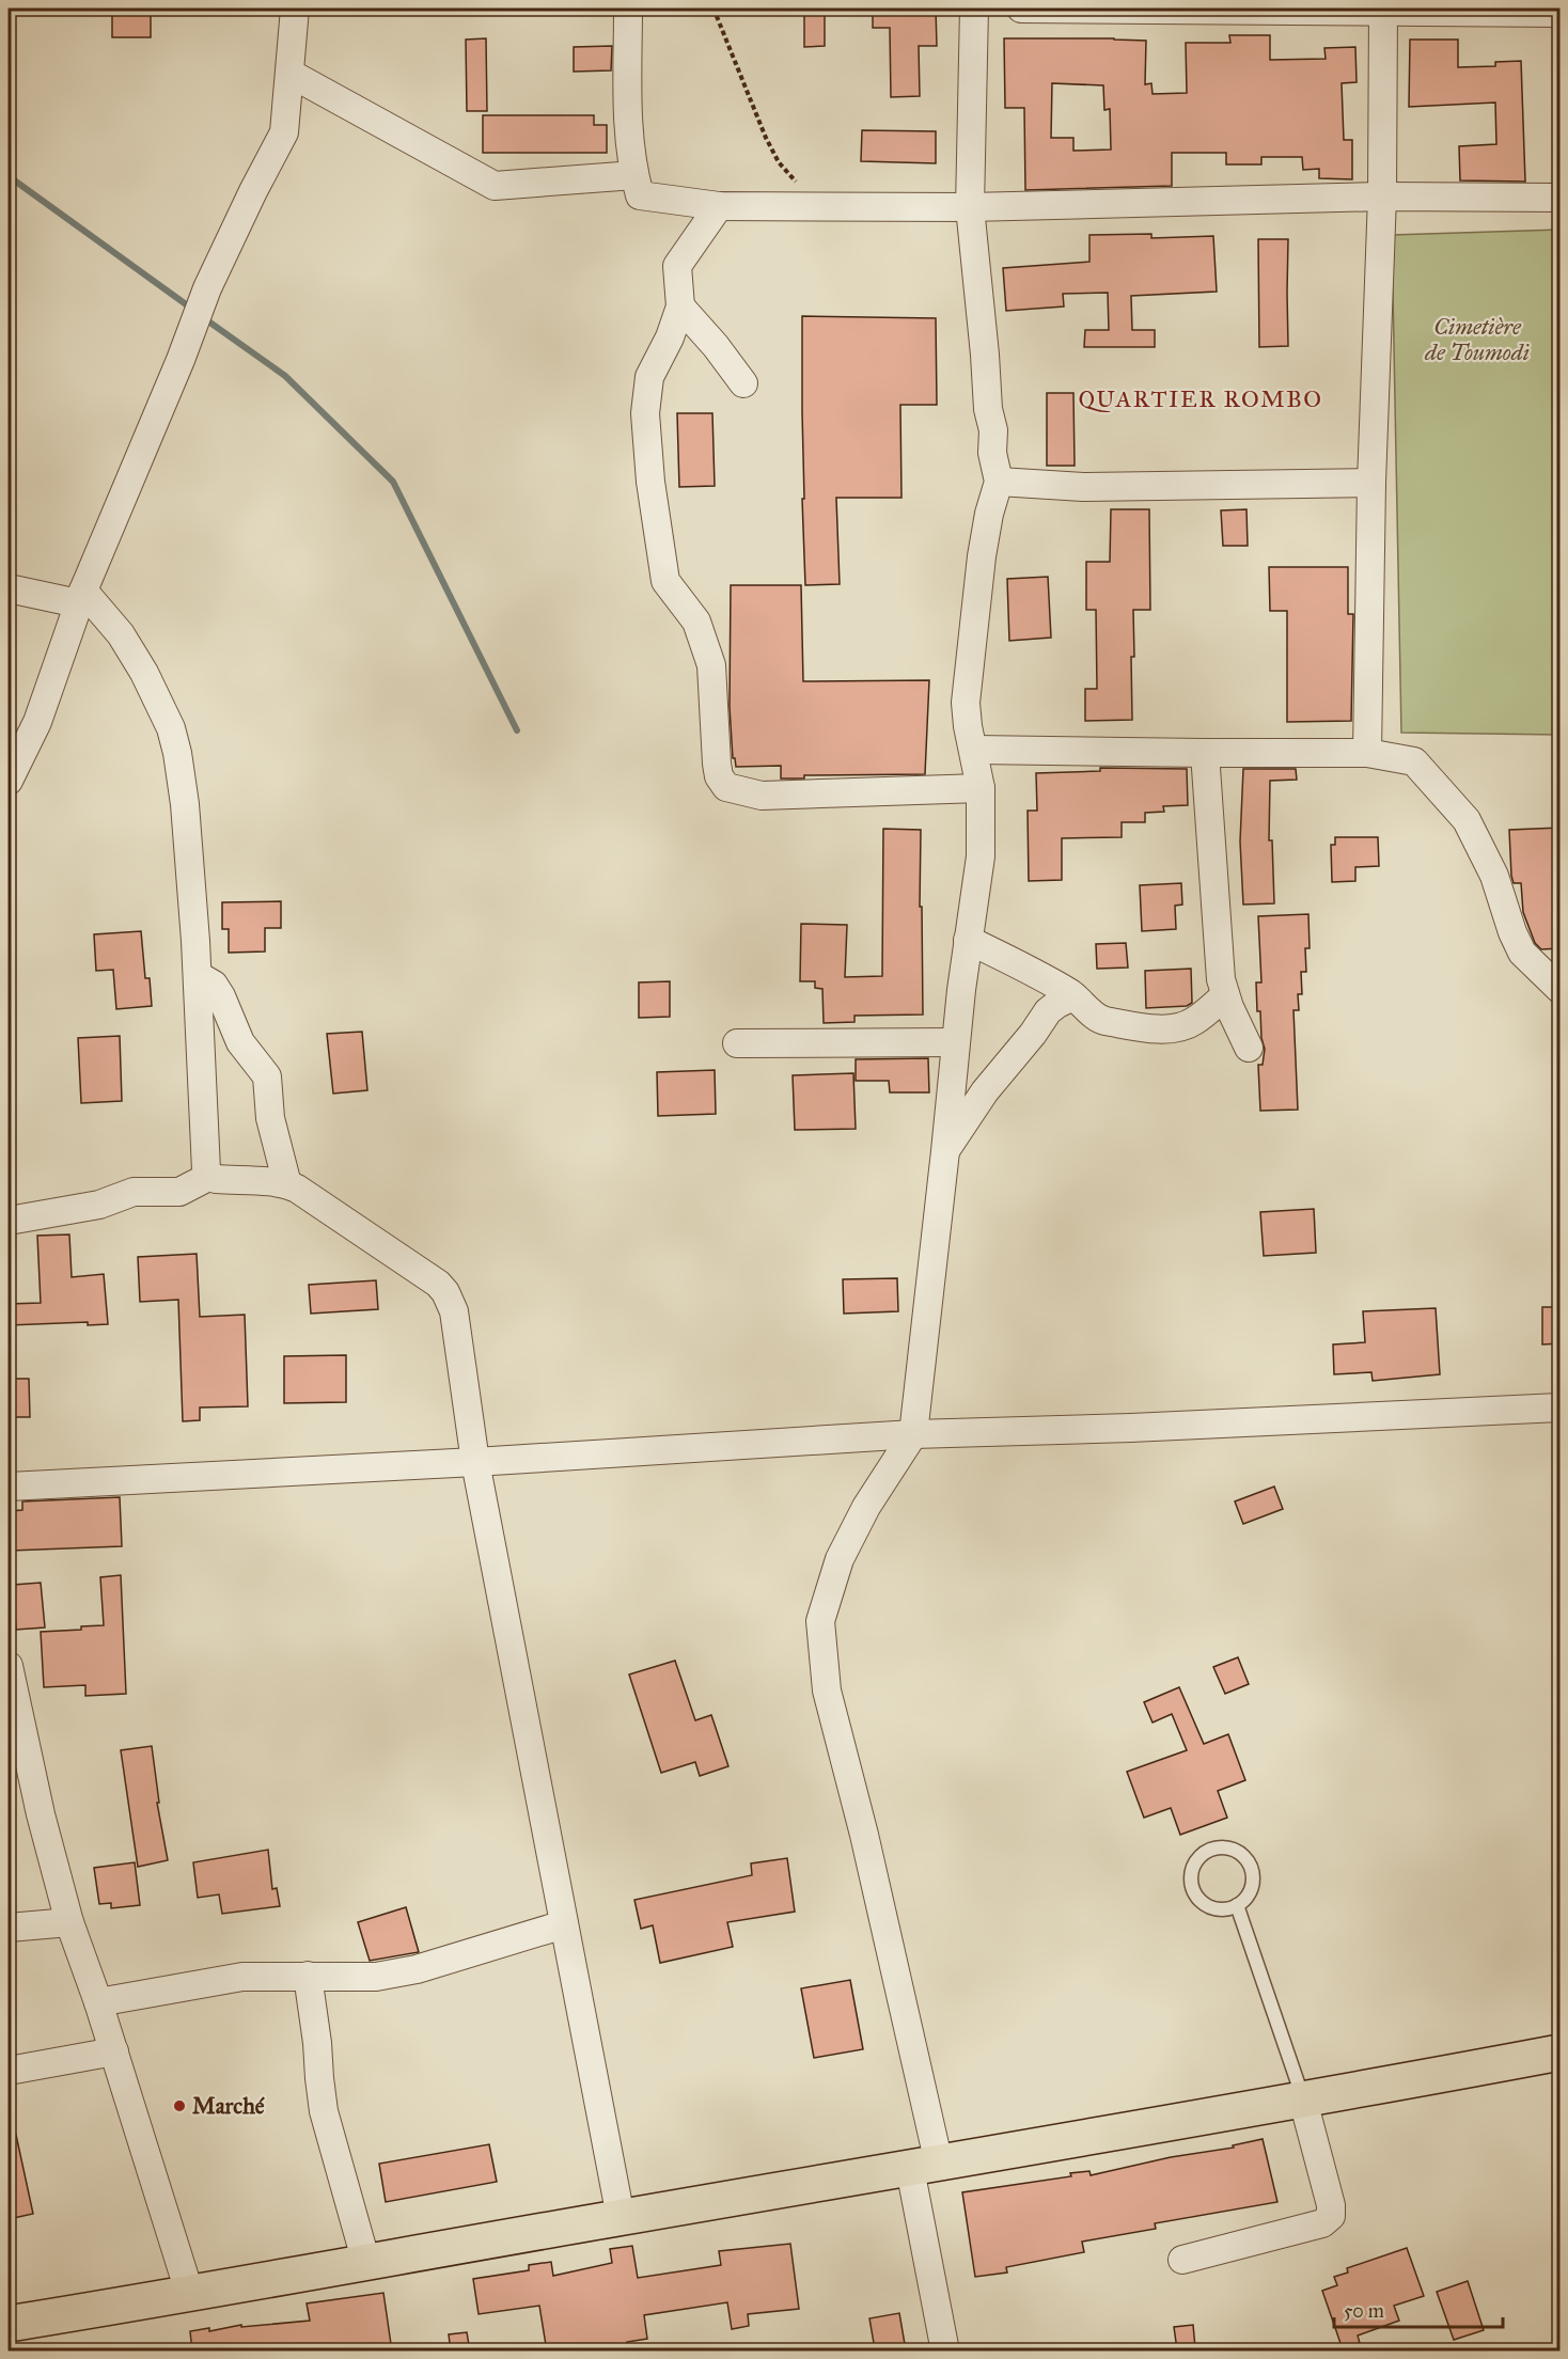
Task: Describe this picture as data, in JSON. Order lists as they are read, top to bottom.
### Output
{
  "districts": ["QUARTIER ROMBO"],
  "parks": ["Cimetière de Toumodi"],
  "places": ["Marché"],
  "scale_bar": "50 m"
}
